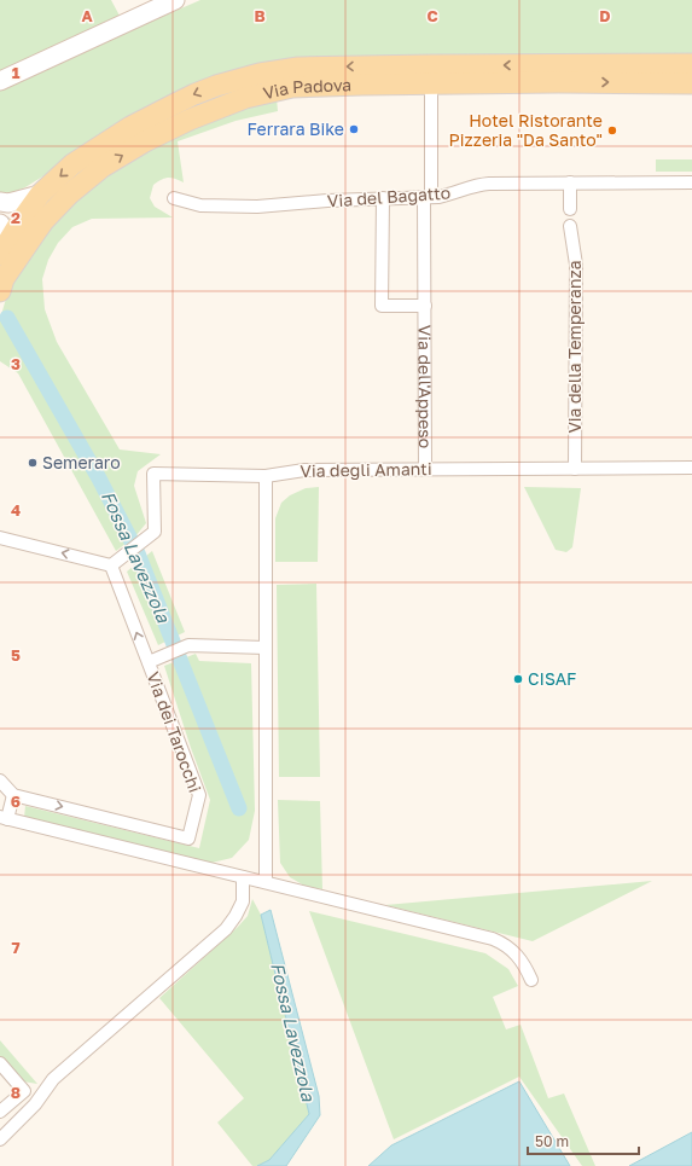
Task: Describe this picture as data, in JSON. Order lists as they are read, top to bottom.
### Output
{
  "streets": {
    "main road": ["Via Padova"],
    "street": [
      "Via del Bagatto",
      "Via della Temperanza",
      "Via dell'Appeso",
      "Via degli Amanti",
      "Via dei Tarocchi"
    ]
  },
  "crossings": [
    ["Via Padova", "Via dell'Appeso"],
    ["Via del Bagatto", "Via dell'Appeso"],
    ["Via della Temperanza", "Via degli Amanti"],
    ["Via dell'Appeso", "Via degli Amanti"],
    ["Via degli Amanti", "Via dei Tarocchi"]
  ],
  "water": ["Fossa Lavezzola"],
  "places": [
    "Ferrara Bike",
    "Hotel Ristorante Pizzeria \"Da Santo\"",
    "Semeraro",
    "CISAF"
  ],
  "scale_bar": "50 m",
  "grid": {
    "columns": [
      "A",
      "B",
      "C",
      "D"
    ],
    "rows": [
      "1",
      "2",
      "3",
      "4",
      "5",
      "6",
      "7",
      "8"
    ]
  }
}
